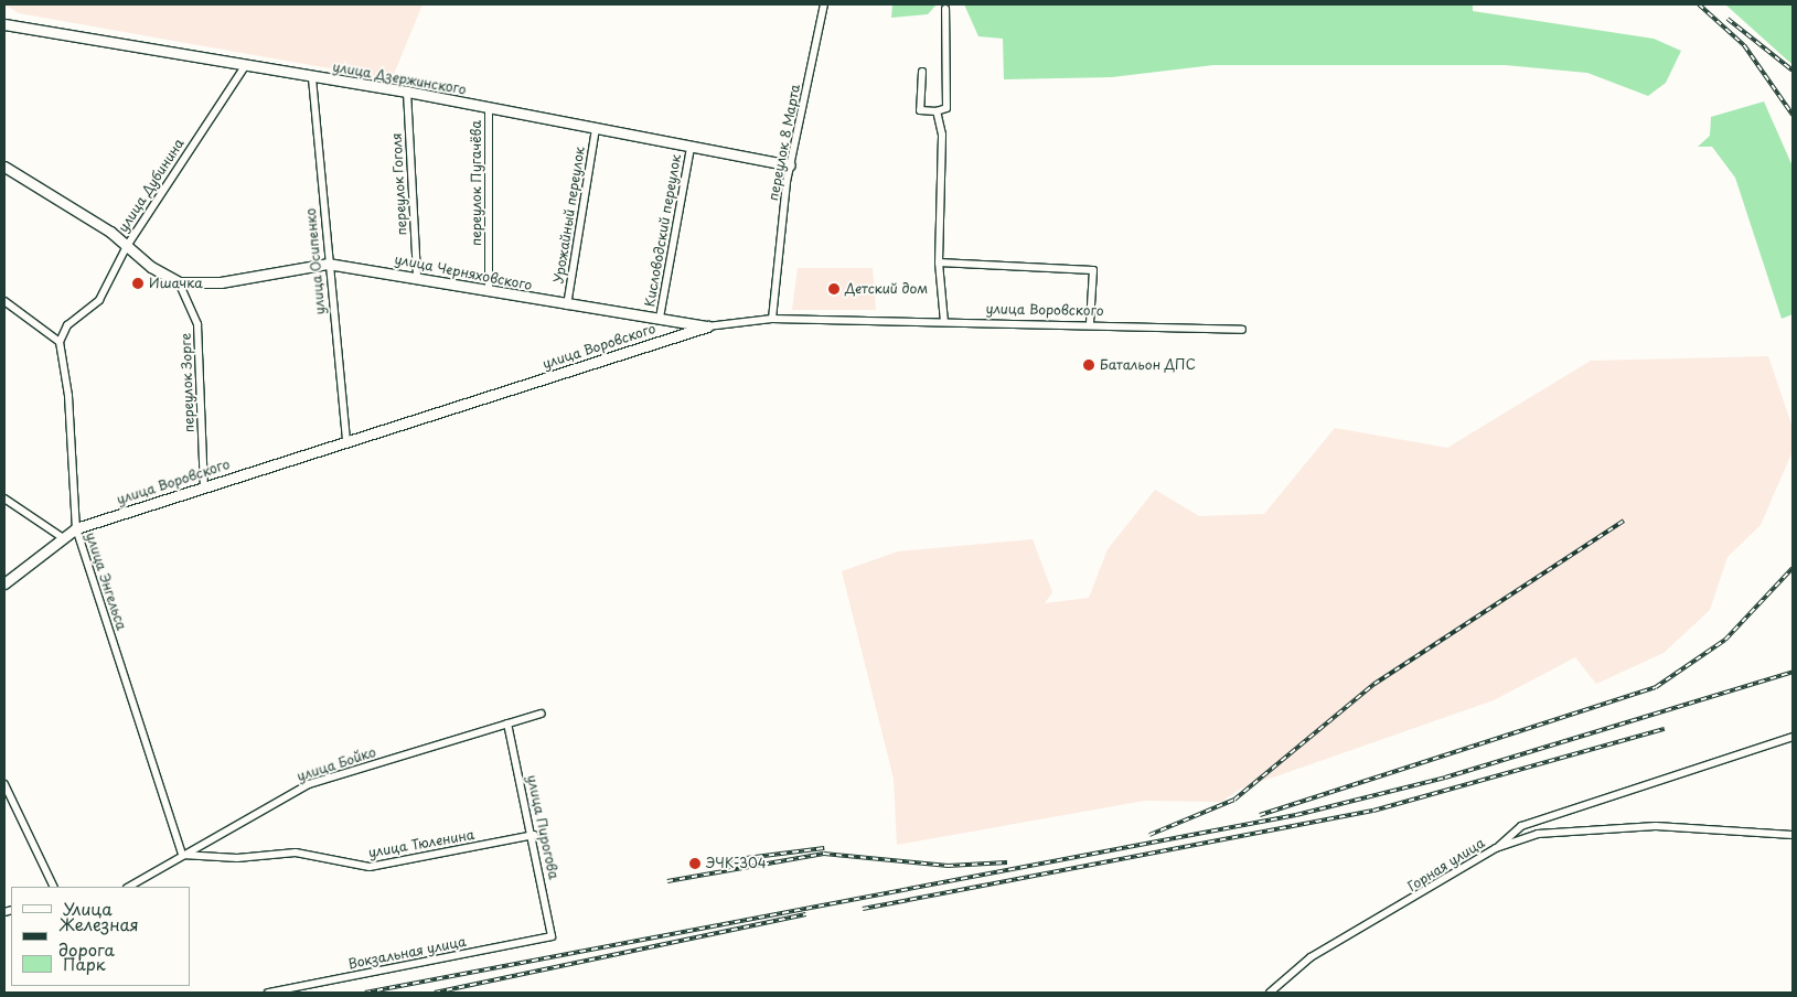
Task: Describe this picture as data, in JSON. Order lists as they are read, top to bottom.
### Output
{
  "streets": {
    "street": [
      "улица Дзержинского",
      "переулок 8 Марта",
      "переулок Пугачёва",
      "переулок Гоголя",
      "улица Дубинина",
      "Урожайный переулок",
      "Кисловодский переулок",
      "улица Осипенко",
      "улица Черняховского",
      "улица Воровского",
      "переулок Зорге",
      "улица Энгельса",
      "улица Бойко",
      "улица Пирогова",
      "улица Тюленина",
      "Горная улица",
      "Вокзальная улица"
    ]
  },
  "crossings": [
    ["улица Дзержинского", "переулок 8 Марта"],
    ["улица Дзержинского", "переулок Пугачёва"],
    ["улица Дзержинского", "переулок Гоголя"],
    ["улица Дзержинского", "улица Дубинина"],
    ["улица Дзержинского", "Урожайный переулок"],
    ["улица Дзержинского", "Кисловодский переулок"],
    ["улица Дзержинского", "улица Осипенко"],
    ["переулок 8 Марта", "улица Воровского"],
    ["переулок Пугачёва", "улица Черняховского"],
    ["переулок Гоголя", "улица Черняховского"],
    ["улица Дубинина", "улица Энгельса"],
    ["Урожайный переулок", "улица Черняховского"],
    ["Кисловодский переулок", "улица Черняховского"],
    ["улица Осипенко", "улица Черняховского"],
    ["улица Осипенко", "улица Воровского"],
    ["улица Черняховского", "улица Воровского"],
    ["улица Черняховского", "переулок Зорге"],
    ["улица Воровского", "переулок Зорге"],
    ["улица Воровского", "улица Энгельса"],
    ["улица Энгельса", "улица Бойко"],
    ["улица Энгельса", "улица Тюленина"],
    ["улица Бойко", "улица Пирогова"],
    ["улица Бойко", "улица Тюленина"],
    ["улица Пирогова", "улица Тюленина"],
    ["улица Пирогова", "Вокзальная улица"]
  ],
  "places": [
    "Ишачка",
    "Детский дом",
    "Батальон ДПС",
    "ЭЧК-304"
  ],
  "legend": ["Улица", "Железная дорога", "Парк"]
}
